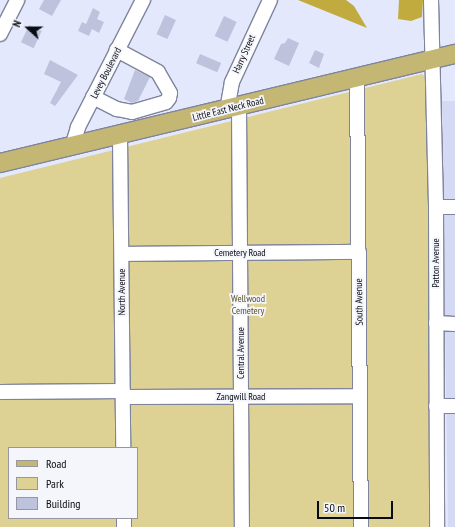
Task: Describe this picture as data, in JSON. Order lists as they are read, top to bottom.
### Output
{
  "streets": {
    "main road": ["Little East Neck Road"],
    "street": [
      "Harry Street",
      "Levey Boulevard",
      "Cemetery Road",
      "Patton Avenue",
      "North Avenue",
      "South Avenue",
      "Central Avenue",
      "Zangwill Road"
    ]
  },
  "crossings": [
    ["Harry Street", "Little East Neck Road"],
    ["Harry Street", "Central Avenue"],
    ["Levey Boulevard", "Little East Neck Road"],
    ["Little East Neck Road", "Patton Avenue"],
    ["Little East Neck Road", "North Avenue"],
    ["Little East Neck Road", "South Avenue"],
    ["Little East Neck Road", "Central Avenue"],
    ["Cemetery Road", "North Avenue"],
    ["Cemetery Road", "South Avenue"],
    ["Cemetery Road", "Central Avenue"],
    ["North Avenue", "Zangwill Road"],
    ["South Avenue", "Zangwill Road"],
    ["Central Avenue", "Zangwill Road"]
  ],
  "parks": ["Wellwood Cemetery"],
  "legend": ["Road", "Park", "Building"],
  "scale_bar": "50 m",
  "north": "left"
}
